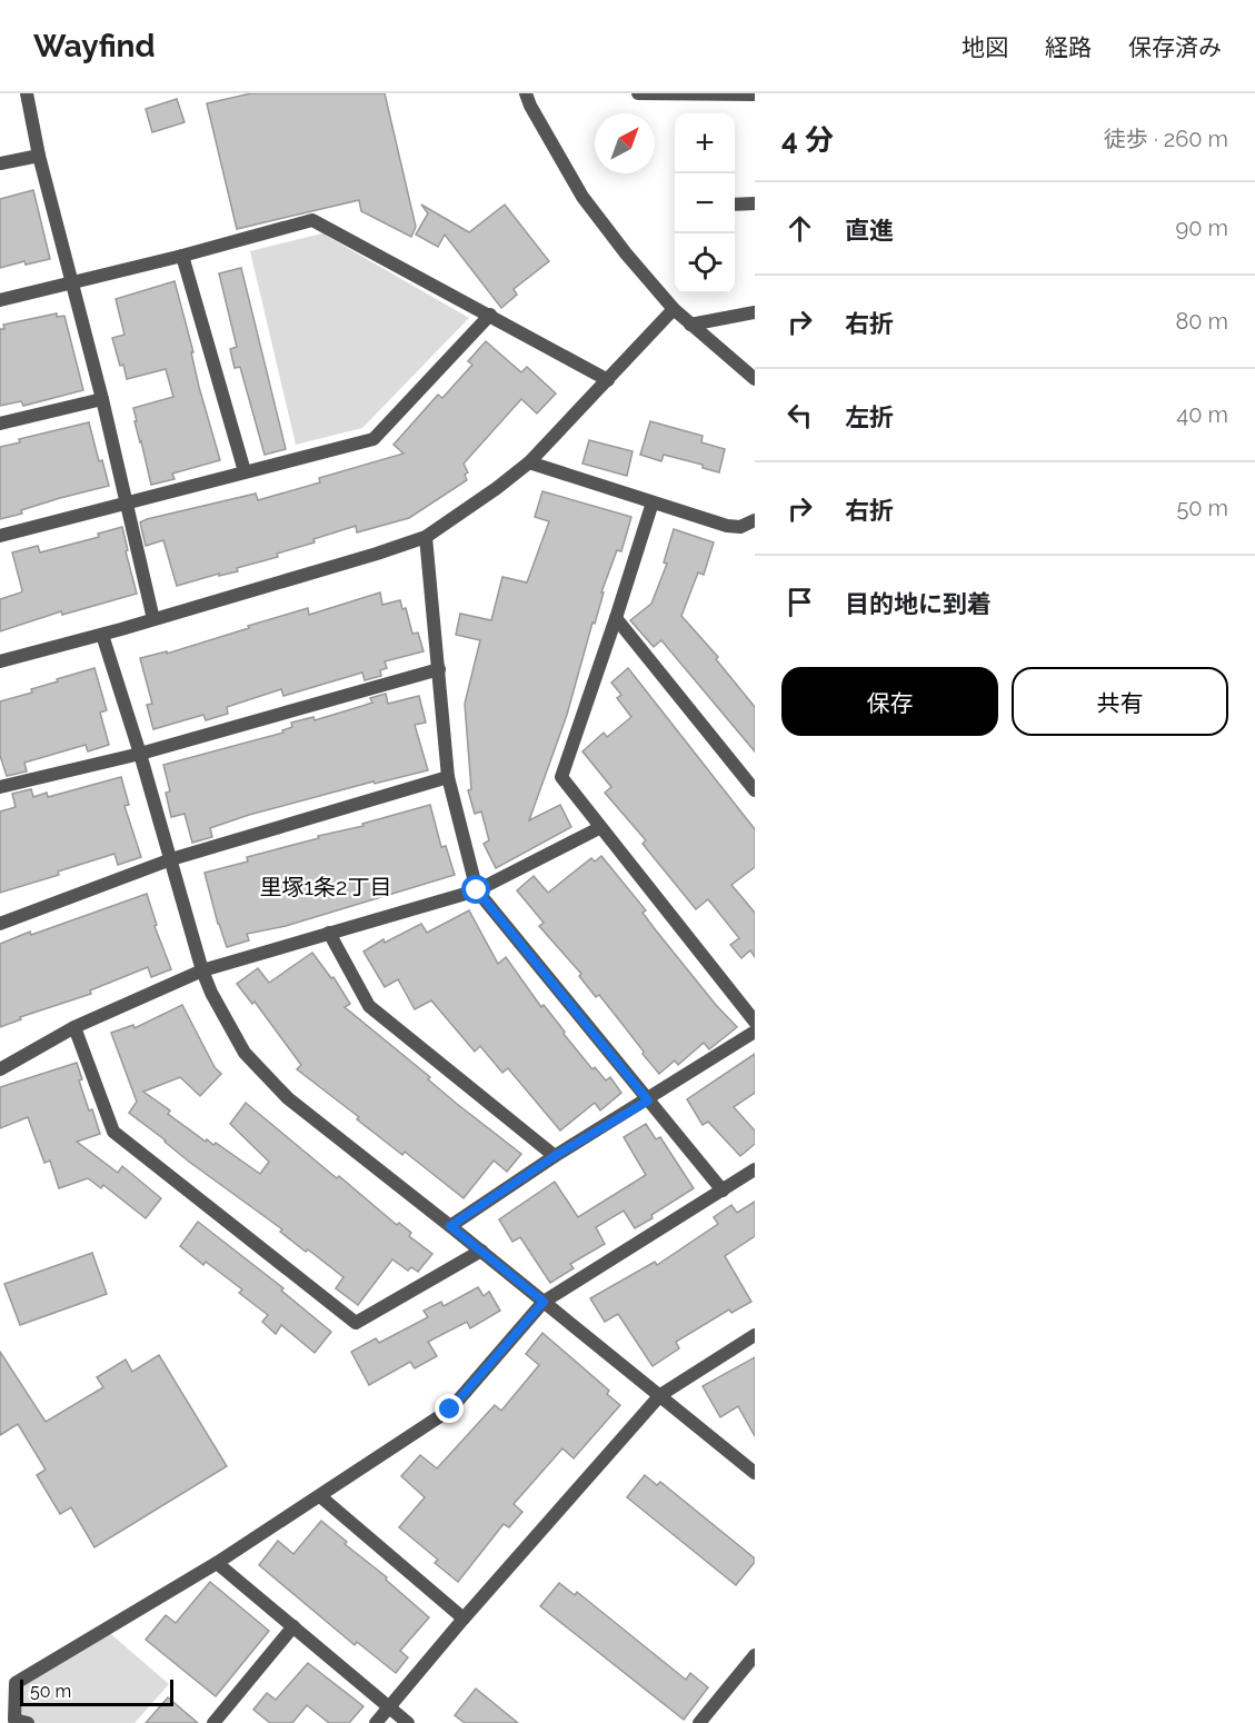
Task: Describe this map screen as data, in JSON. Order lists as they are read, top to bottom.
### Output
{
  "districts": ["里塚1条2丁目"],
  "scale_bar": "50 m",
  "north": "top right",
  "page": {
    "header": "Wayfind",
    "nav": ["地図", "経路", "保存済み"],
    "heading": ["4 分", "徒歩 · 260 m"],
    "map_buttons": ["+", "−"],
    "list": [
      ["直進", "90 m"],
      ["右折", "80 m"],
      ["左折", "40 m"],
      ["右折", "50 m"],
      "目的地に到着"
    ],
    "buttons": ["保存", "共有"],
    "scale": "50 m"
  }
}
